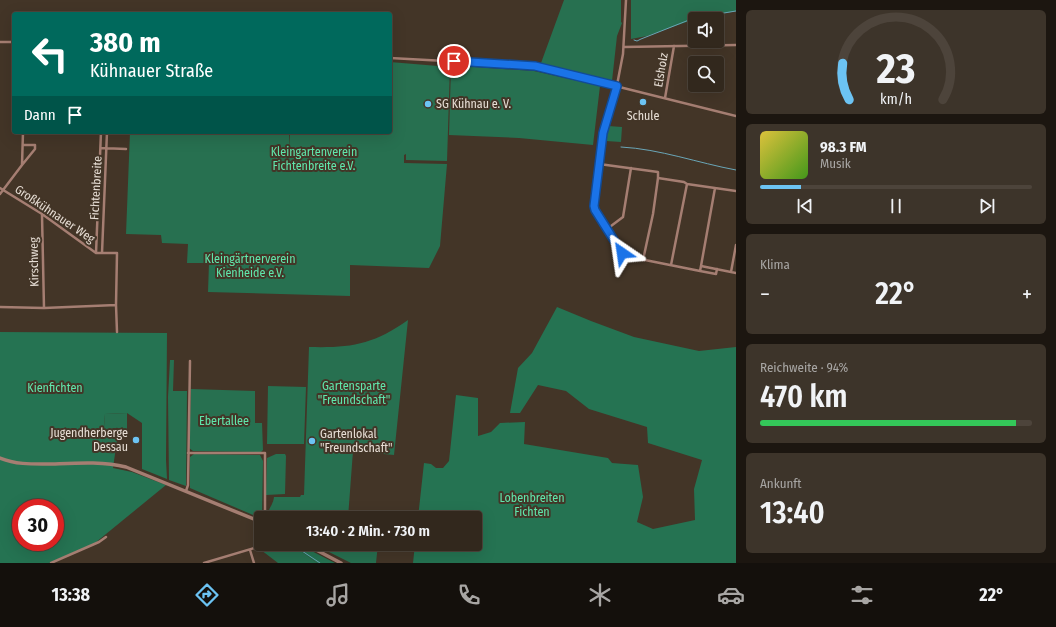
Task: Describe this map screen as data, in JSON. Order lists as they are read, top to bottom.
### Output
{
  "streets": {
    "street": [
      "Elsholz",
      "Fichtenbreite",
      "Großkühnauer Weg",
      "Kirschweg"
    ]
  },
  "crossings": [
    ["Fichtenbreite", "Großkühnauer Weg"],
    ["Großkühnauer Weg", "Kirschweg"]
  ],
  "parks": [
    "Kleingartenverein Fichtenbreite e.V.",
    "Kleingärtnerverein Kienheide e.V.",
    "Gartensparte \"Freundschaft\"",
    "Kienfichten",
    "Ebertallee",
    "Lobenbreiten Fichten"
  ],
  "places": [
    "Schule",
    "SG Kühnau e. V.",
    "Jugendherberge Dessau",
    "Gartenlokal \"Freundschaft\""
  ],
  "page": {
    "turn": ["380 m", "Kühnauer Straße"],
    "then": "Dann",
    "song": ["98.3 FM", "Musik"],
    "tile": [
      "Klima",
      ["Reichweite · 94%", "470 km"],
      ["Ankunft", "13:40"]
    ],
    "heat": ["−", "22°", "+"],
    "limit": "30",
    "trip": "13:40 · 2 Min. · 730 m",
    "tabs": ["13:38", "22°"],
    "gauge": ["23", "km/h"]
  }
}
